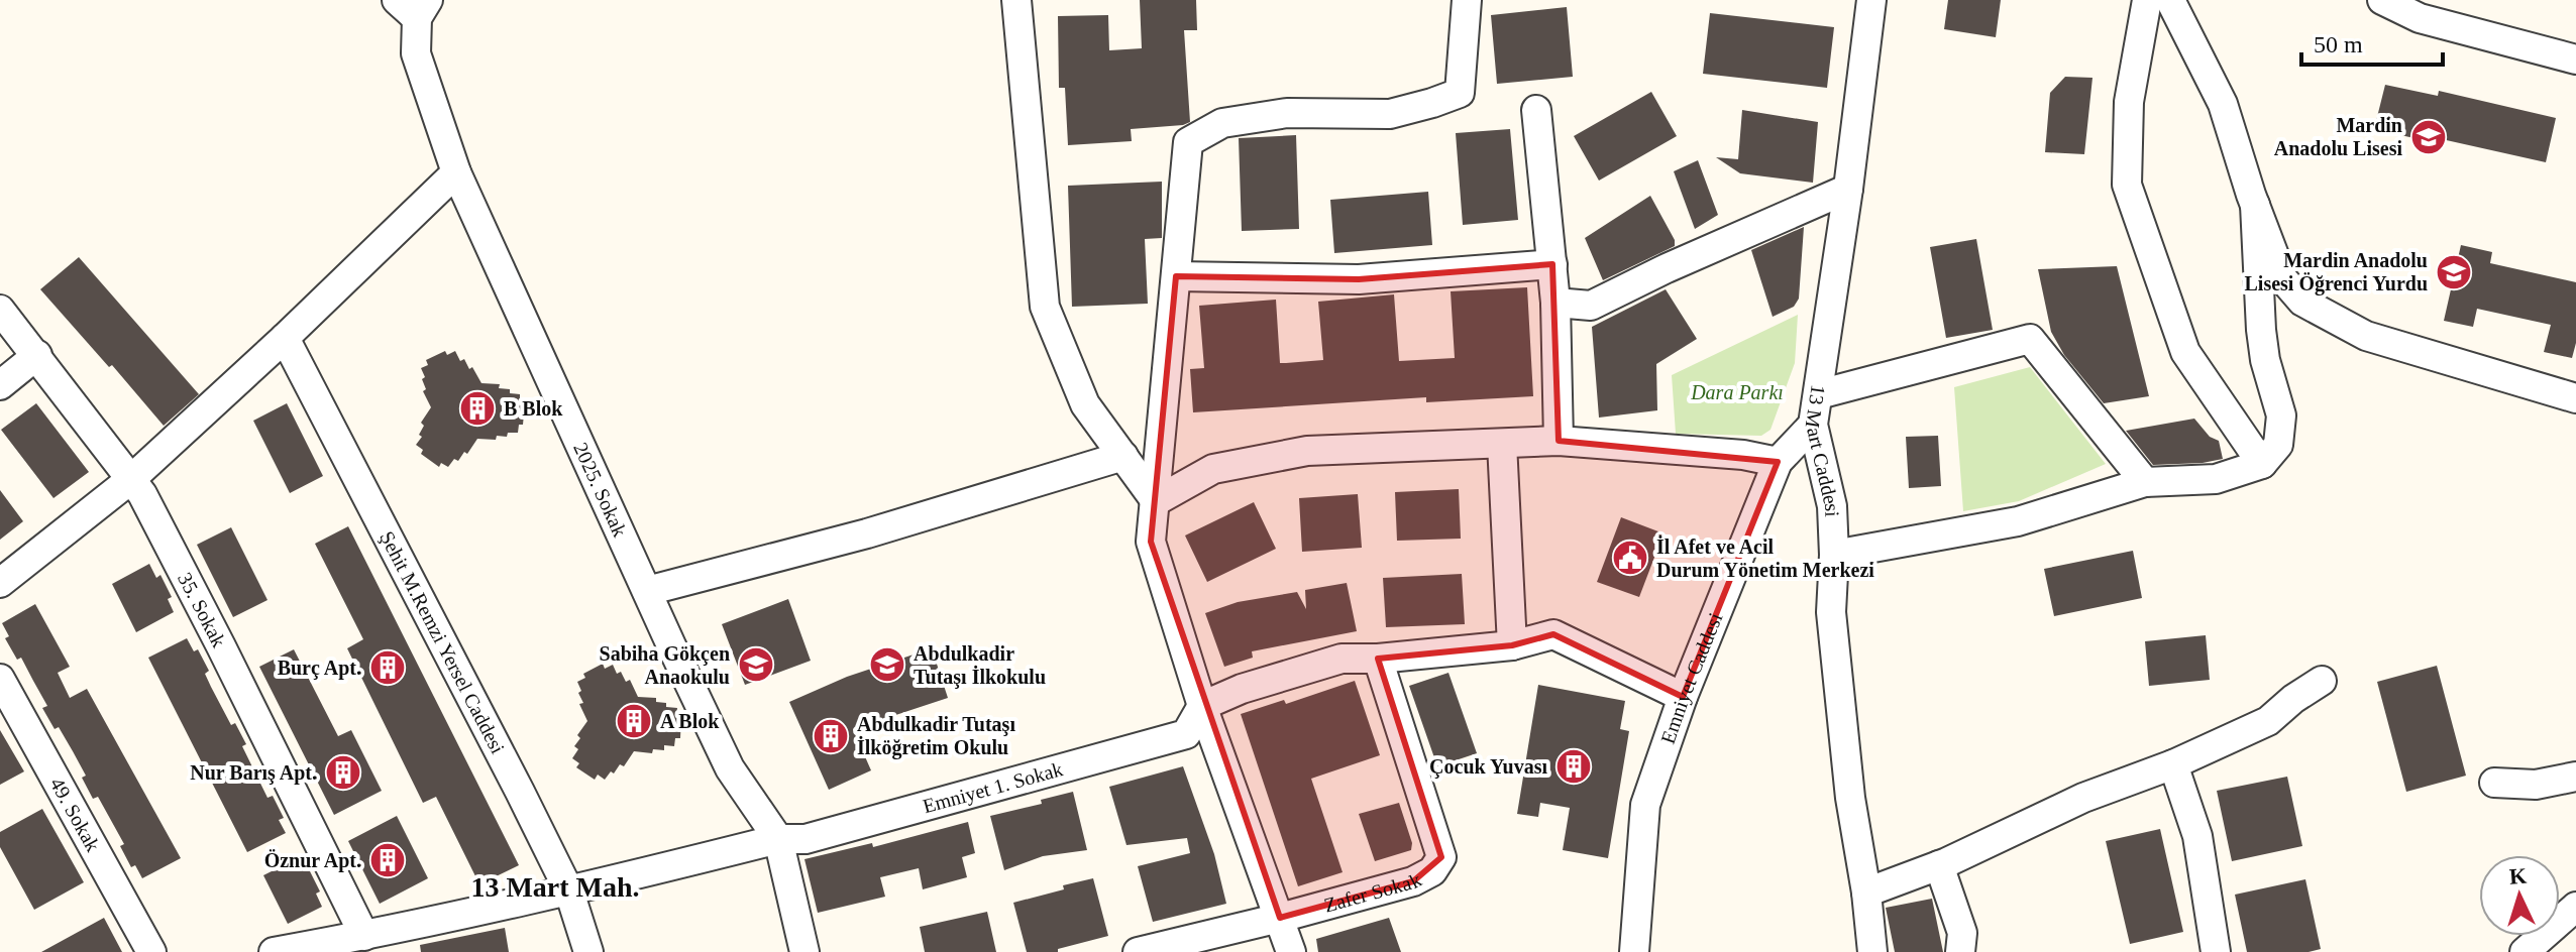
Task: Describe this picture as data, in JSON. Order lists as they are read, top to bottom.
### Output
{
  "streets": {
    "street": [
      "13 Mart Caddesi",
      "2025. Sokak",
      "35. Sokak",
      "Şehit M.Remzi Yersel Caddesi",
      "Emniyet Caddesi",
      "Emniyet 1. Sokak",
      "49. Sokak",
      "Zafer Sokak"
    ]
  },
  "crossings": [
    ["13 Mart Caddesi", "Emniyet Caddesi"],
    ["2025. Sokak", "Emniyet 1. Sokak"],
    ["35. Sokak", "Emniyet 1. Sokak"],
    ["Şehit M.Remzi Yersel Caddesi", "Emniyet 1. Sokak"],
    ["Emniyet Caddesi", "Emniyet 1. Sokak"],
    ["Emniyet 1. Sokak", "Zafer Sokak"]
  ],
  "districts": ["13 Mart Mah."],
  "parks": ["Dara Parkı"],
  "places": {
    "school or university": [
      "Mardin Anadolu Lisesi",
      "Mardin Anadolu Lisesi Öğrenci Yurdu",
      "Sabiha Gökçen Anaokulu",
      "Abdulkadir Tutaşı İlkokulu"
    ],
    "building": [
      "B Blok",
      "Burç Apt.",
      "A Blok",
      "Abdulkadir Tutaşı İlköğretim Okulu",
      "Çocuk Yuvası",
      "Nur Barış Apt.",
      "Öznur Apt."
    ],
    "public building": ["İl Afet ve Acil Durum Yönetim Merkezi"]
  },
  "scale_bar": "50 m",
  "north": "top"
}
